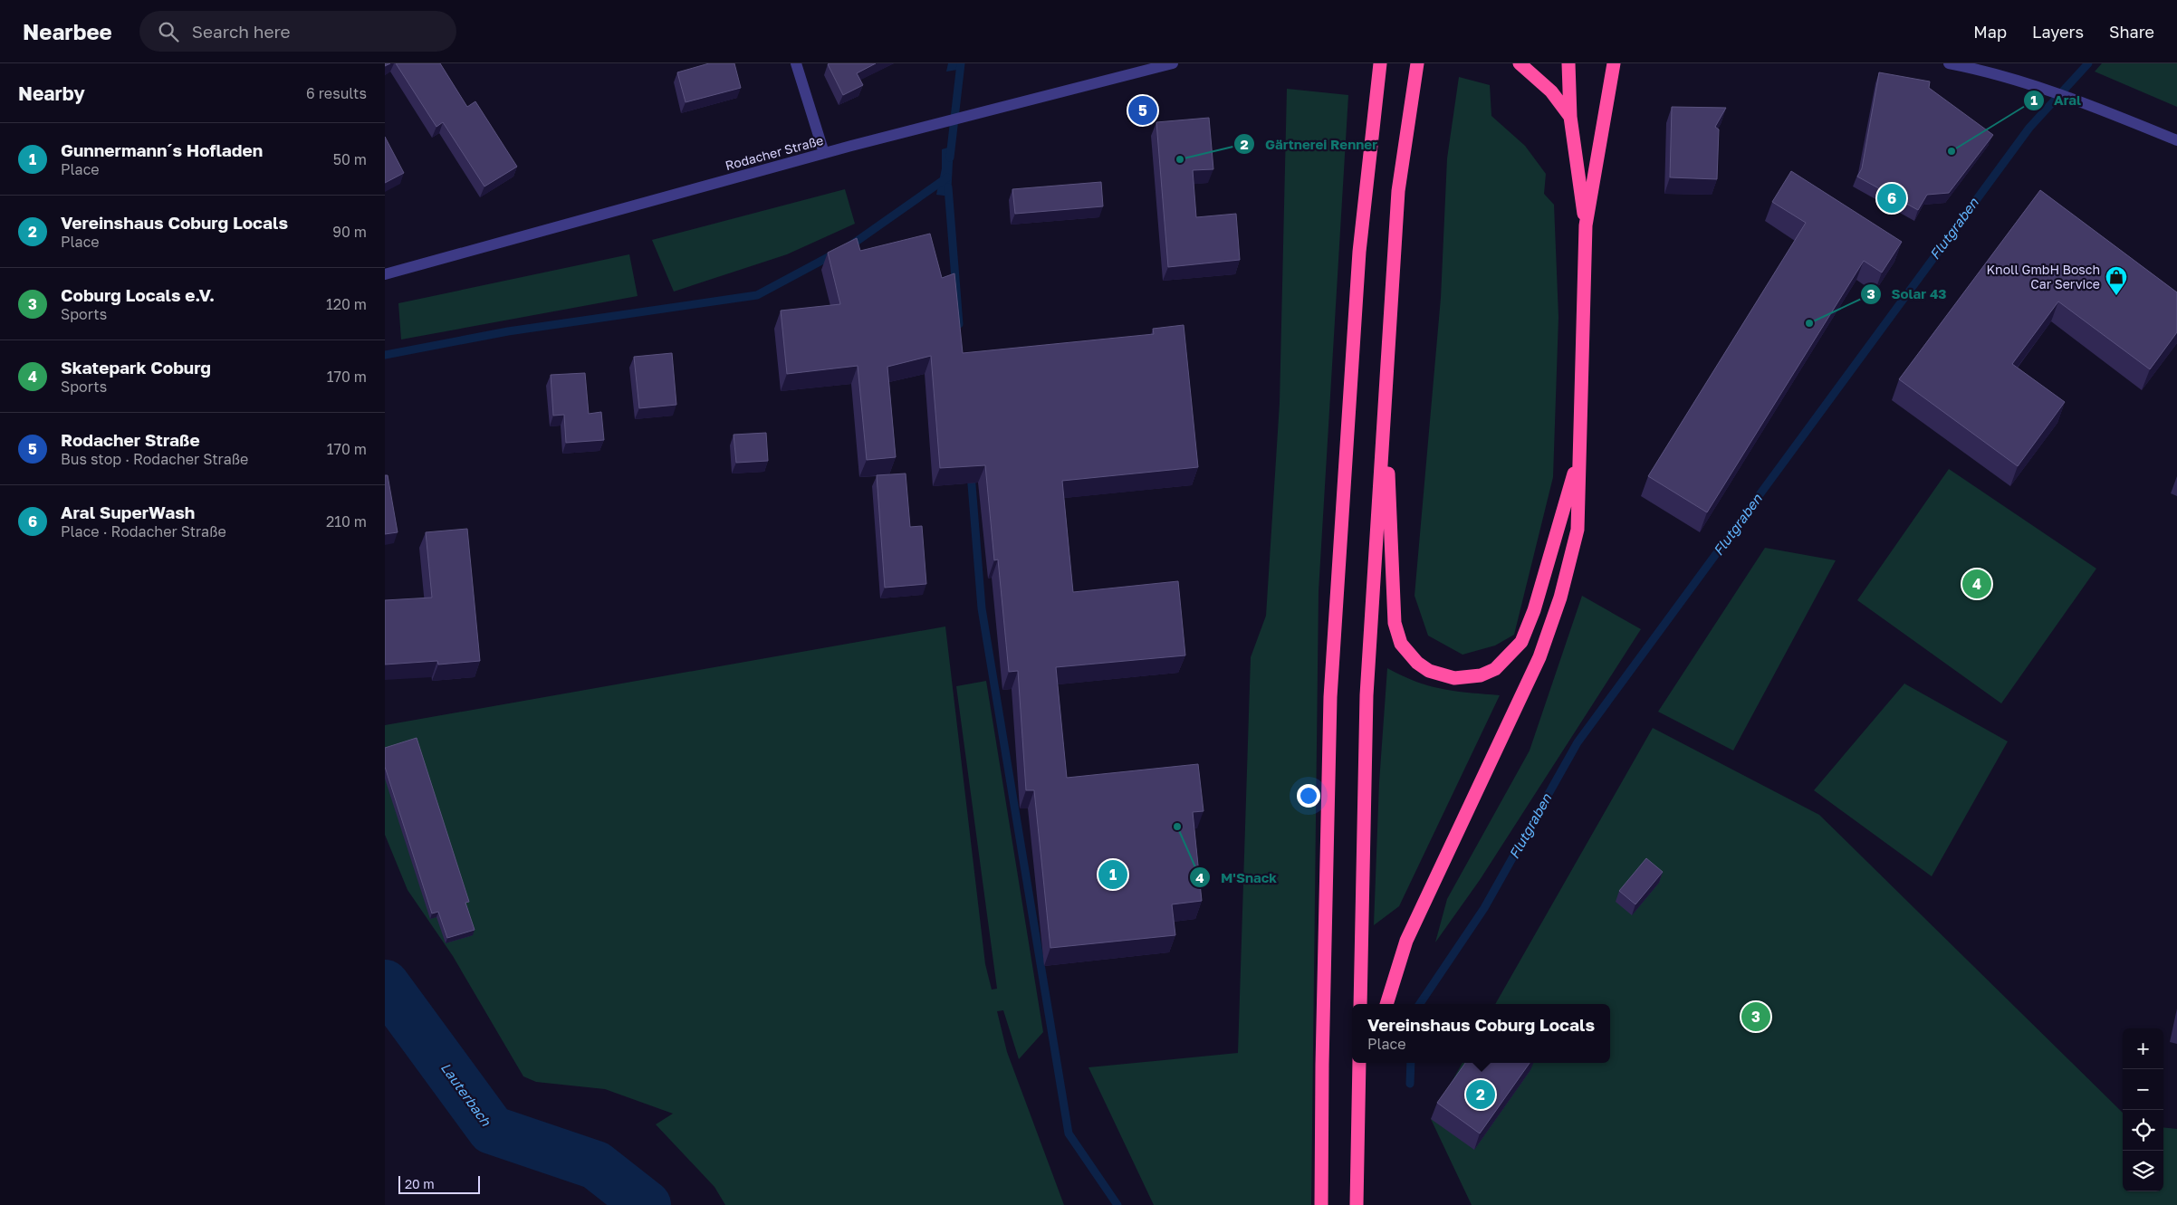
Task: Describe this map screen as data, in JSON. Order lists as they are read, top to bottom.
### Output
{
  "streets": {
    "street": ["Rodacher Straße"]
  },
  "water": ["Flutgraben", "Lauterbach"],
  "places": {
    "other": [
      "Aral",
      "Gärtnerei Renner",
      "Solar 43",
      "M'Snack"
    ],
    "shop": ["Knoll GmbH Bosch Car Service"]
  },
  "scale_bar": "20 m",
  "page": {
    "header": "Nearbee",
    "search": "Search here",
    "nav": ["Map", "Layers", "Share"],
    "heading": ["Nearby", "6 results"],
    "pins": [
      "5",
      "6",
      "4",
      "1",
      "3",
      "2"
    ],
    "list": [
      {
        "mark": "1",
        "name": "Gunnermann´s Hofladen",
        "note": "Place",
        "value": "50 m"
      },
      {
        "mark": "2",
        "name": "Vereinshaus Coburg Locals",
        "note": "Place",
        "value": "90 m"
      },
      {
        "mark": "3",
        "name": "Coburg Locals e.V.",
        "note": "Sports",
        "value": "120 m"
      },
      {
        "mark": "4",
        "name": "Skatepark Coburg",
        "note": "Sports",
        "value": "170 m"
      },
      {
        "mark": "5",
        "name": "Rodacher Straße",
        "note": "Bus stop · Rodacher Straße",
        "value": "170 m"
      },
      {
        "mark": "6",
        "name": "Aral SuperWash",
        "note": "Place · Rodacher Straße",
        "value": "210 m"
      }
    ],
    "popup": ["Vereinshaus Coburg Locals", "Place"],
    "map_buttons": ["+", "−"],
    "scale": "20 m"
  }
}
